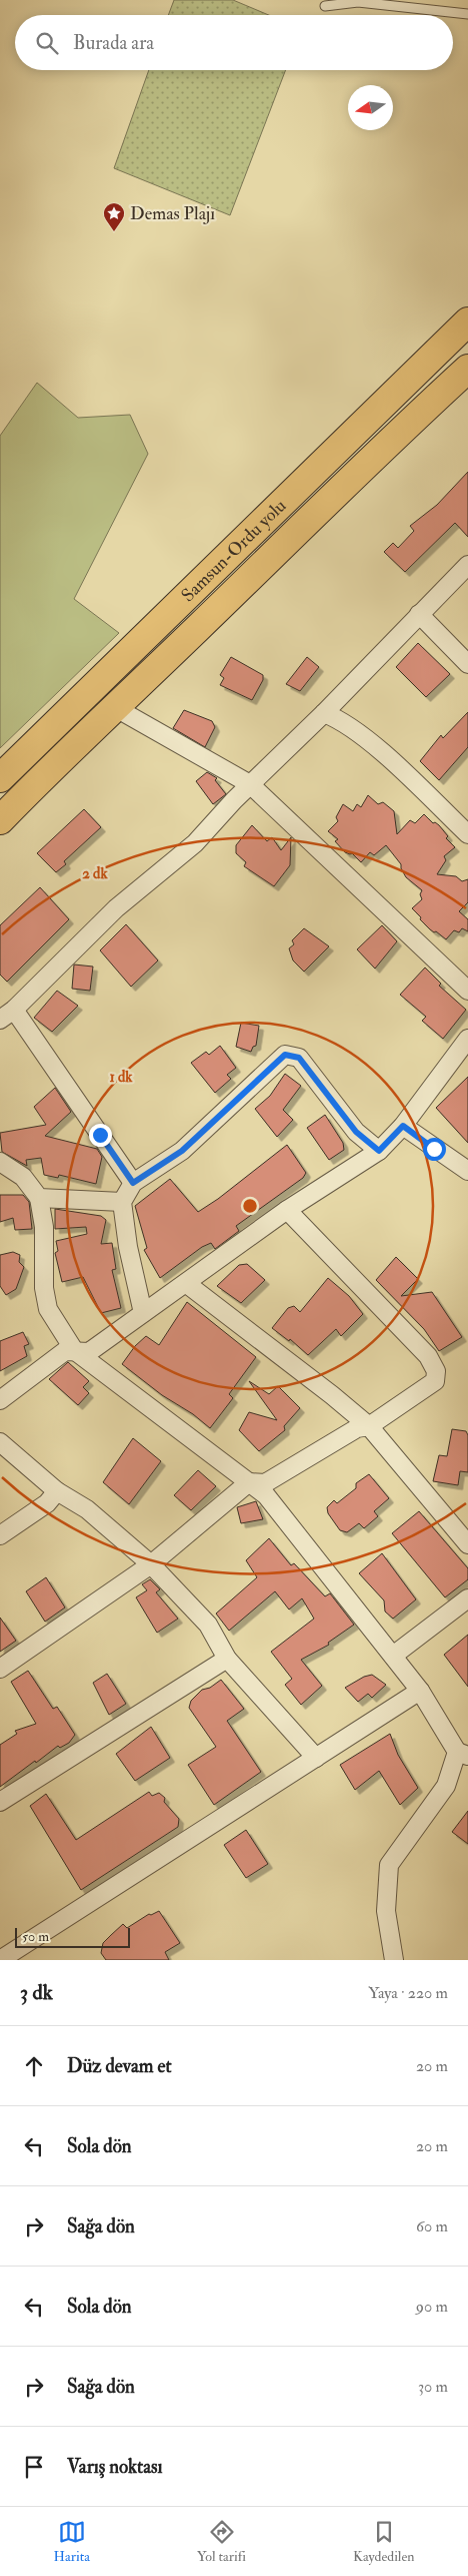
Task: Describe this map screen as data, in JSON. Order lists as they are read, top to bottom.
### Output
{
  "streets": {
    "highway": ["Samsun-Ordu yolu"]
  },
  "places": {
    "place": ["Demas Plajı"]
  },
  "scale_bar": "50 m",
  "north": "left",
  "page": {
    "search": "Burada ara",
    "scale": "50 m",
    "heading": ["3 dk", "Yaya · 220 m"],
    "list": [
      ["Düz devam et", "20 m"],
      ["Sola dön", "20 m"],
      ["Sağa dön", "60 m"],
      ["Sola dön", "90 m"],
      ["Sağa dön", "30 m"],
      "Varış noktası"
    ],
    "nav": ["Harita", "Yol tarifi", "Kaydedilen"]
  },
  "rings": ["2 dk", "1 dk"]
}
